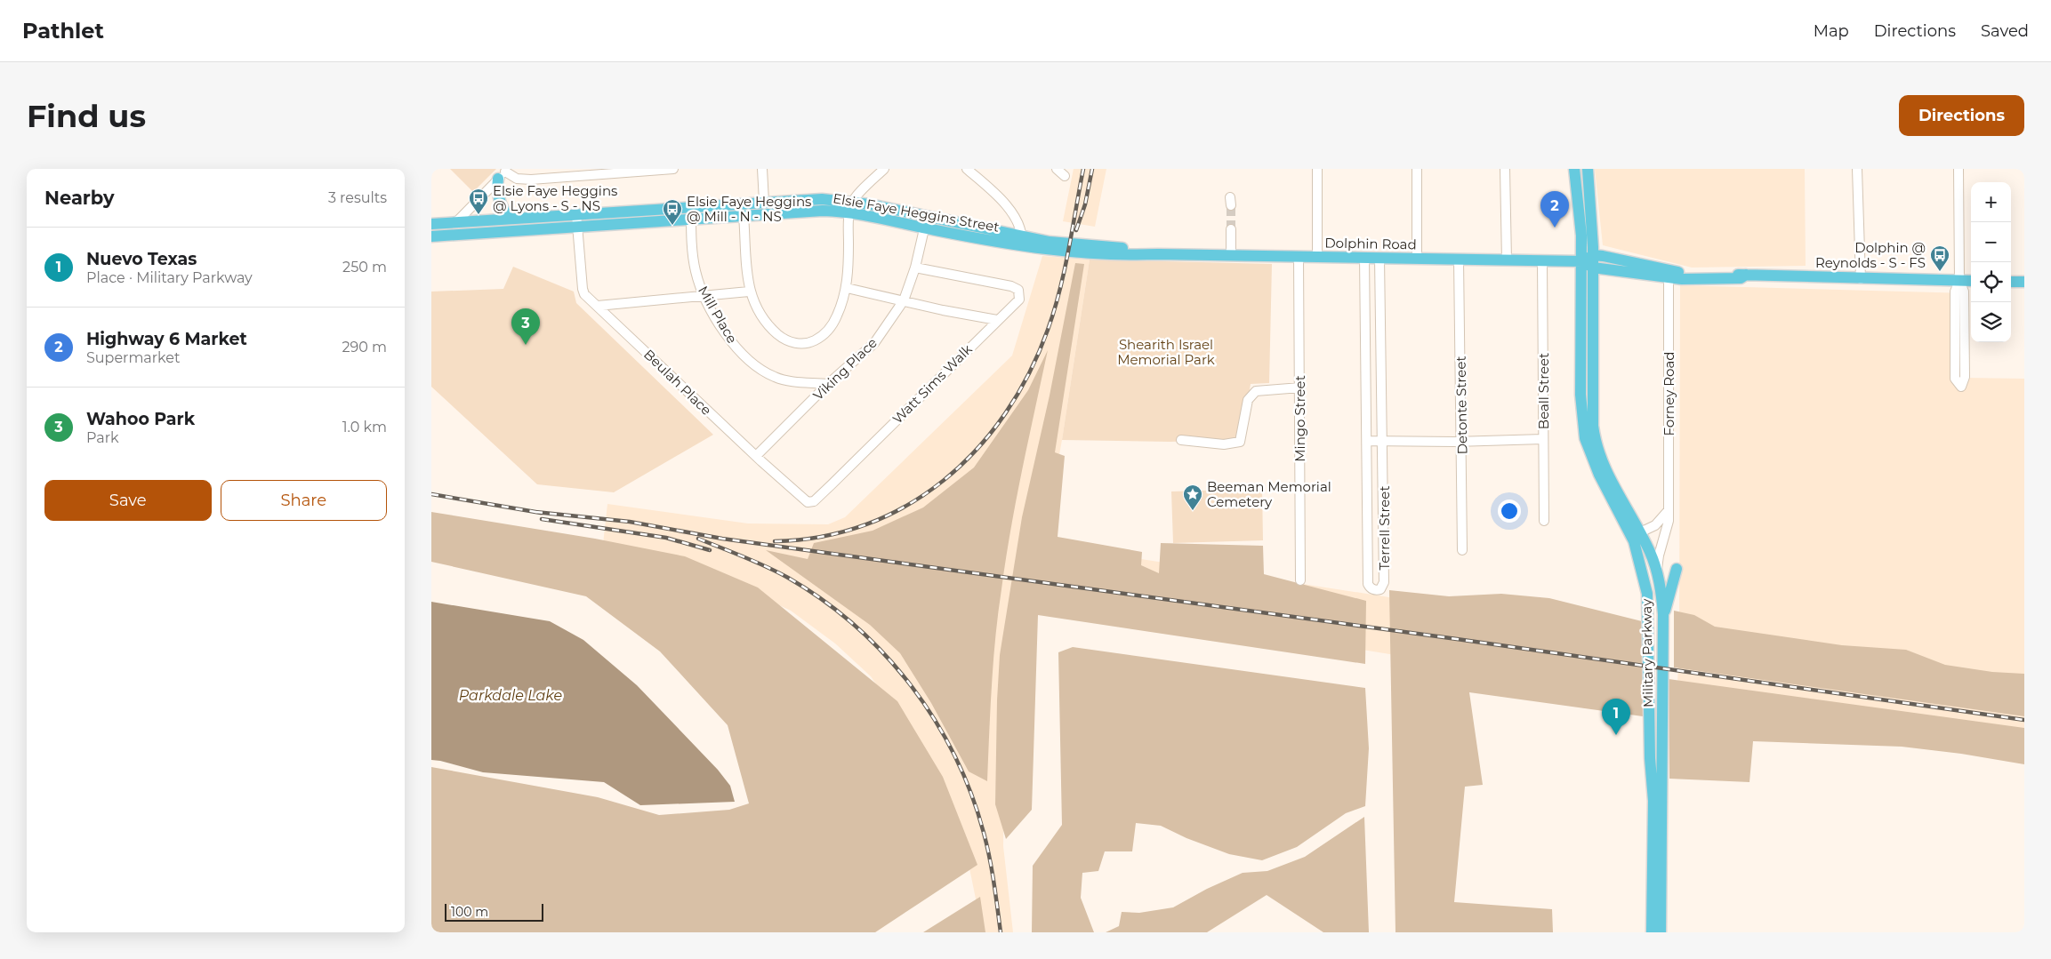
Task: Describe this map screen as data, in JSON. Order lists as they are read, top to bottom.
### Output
{
  "streets": {
    "main road": ["Elsie Faye Heggins Street", "Dolphin Road", "Military Parkway"],
    "street": [
      "Mill Place",
      "Viking Place",
      "Beulah Place",
      "Watt Sims Walk",
      "Beall Street",
      "Forney Road",
      "Detonte Street",
      "Mingo Street",
      "Terrell Street"
    ]
  },
  "crossings": [
    ["Elsie Faye Heggins Street", "Dolphin Road"],
    ["Elsie Faye Heggins Street", "Mill Place"],
    ["Elsie Faye Heggins Street", "Viking Place"],
    ["Elsie Faye Heggins Street", "Beulah Place"],
    ["Dolphin Road", "Beall Street"],
    ["Dolphin Road", "Detonte Street"],
    ["Dolphin Road", "Mingo Street"],
    ["Dolphin Road", "Terrell Street"],
    ["Dolphin Road", "Military Parkway"],
    ["Mill Place", "Viking Place"],
    ["Viking Place", "Beulah Place"],
    ["Viking Place", "Watt Sims Walk"],
    ["Beulah Place", "Watt Sims Walk"],
    ["Forney Road", "Military Parkway"]
  ],
  "water": ["Parkdale Lake"],
  "parks": ["Shearith Israel Memorial Park"],
  "places": {
    "bus stop": ["Elsie Faye Heggins @ Lyons - S - NS", "Elsie Faye Heggins @ Mill - N - NS", "Dolphin @ Reynolds - S - FS"],
    "place": ["Beeman Memorial Cemetery"]
  },
  "scale_bar": "100 m",
  "page": {
    "header": "Pathlet",
    "nav": ["Map", "Directions", "Saved"],
    "buttons": [
      "Directions",
      ["Save", "Share"]
    ],
    "title": "Find us",
    "heading": ["Nearby", "3 results"],
    "map_buttons": ["+", "−"],
    "pins": ["2", "3", "1"],
    "list": [
      {
        "mark": "1",
        "name": "Nuevo Texas",
        "note": "Place · Military Parkway",
        "value": "250 m"
      },
      {
        "mark": "2",
        "name": "Highway 6 Market",
        "note": "Supermarket",
        "value": "290 m"
      },
      {
        "mark": "3",
        "name": "Wahoo Park",
        "note": "Park",
        "value": "1.0 km"
      }
    ],
    "scale": "100 m"
  }
}
